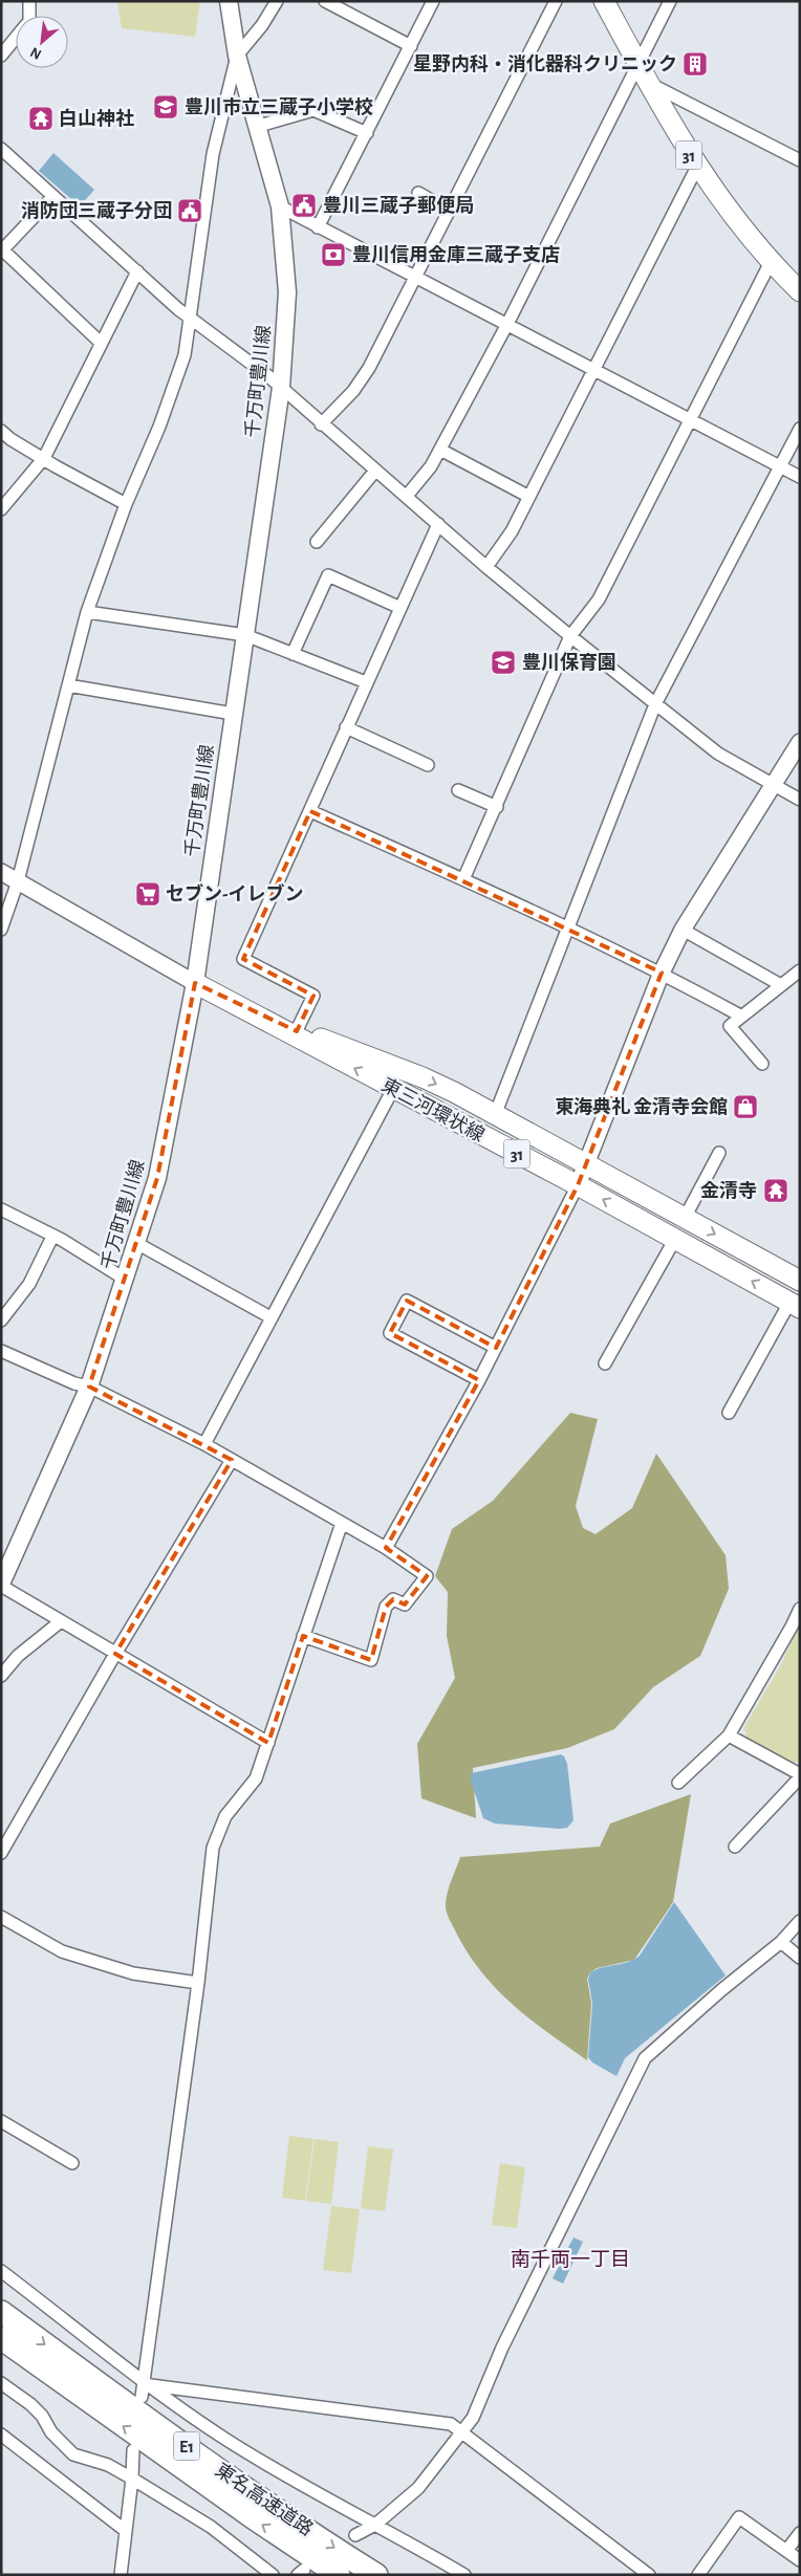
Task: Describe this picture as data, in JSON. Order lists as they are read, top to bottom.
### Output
{
  "streets": {
    "highway": ["E1", "東名高速道路"],
    "main road": ["31", "千万町豊川線", "東三河環状線"]
  },
  "crossings": [
    ["千万町豊川線", "東三河環状線"]
  ],
  "districts": ["南千両一丁目"],
  "places": {
    "building": ["星野内科・消化器科クリニック"],
    "school or university": ["豊川市立三蔵子小学校", "豊川保育園"],
    "temple": ["白山神社", "金清寺"],
    "public building": ["豊川三蔵子郵便局", "消防団三蔵子分団"],
    "bank": ["豊川信用金庫三蔵子支店"],
    "supermarket": ["セブン-イレブン"],
    "shop": ["東海典礼 金清寺会館"]
  },
  "north": "bottom left"
}
